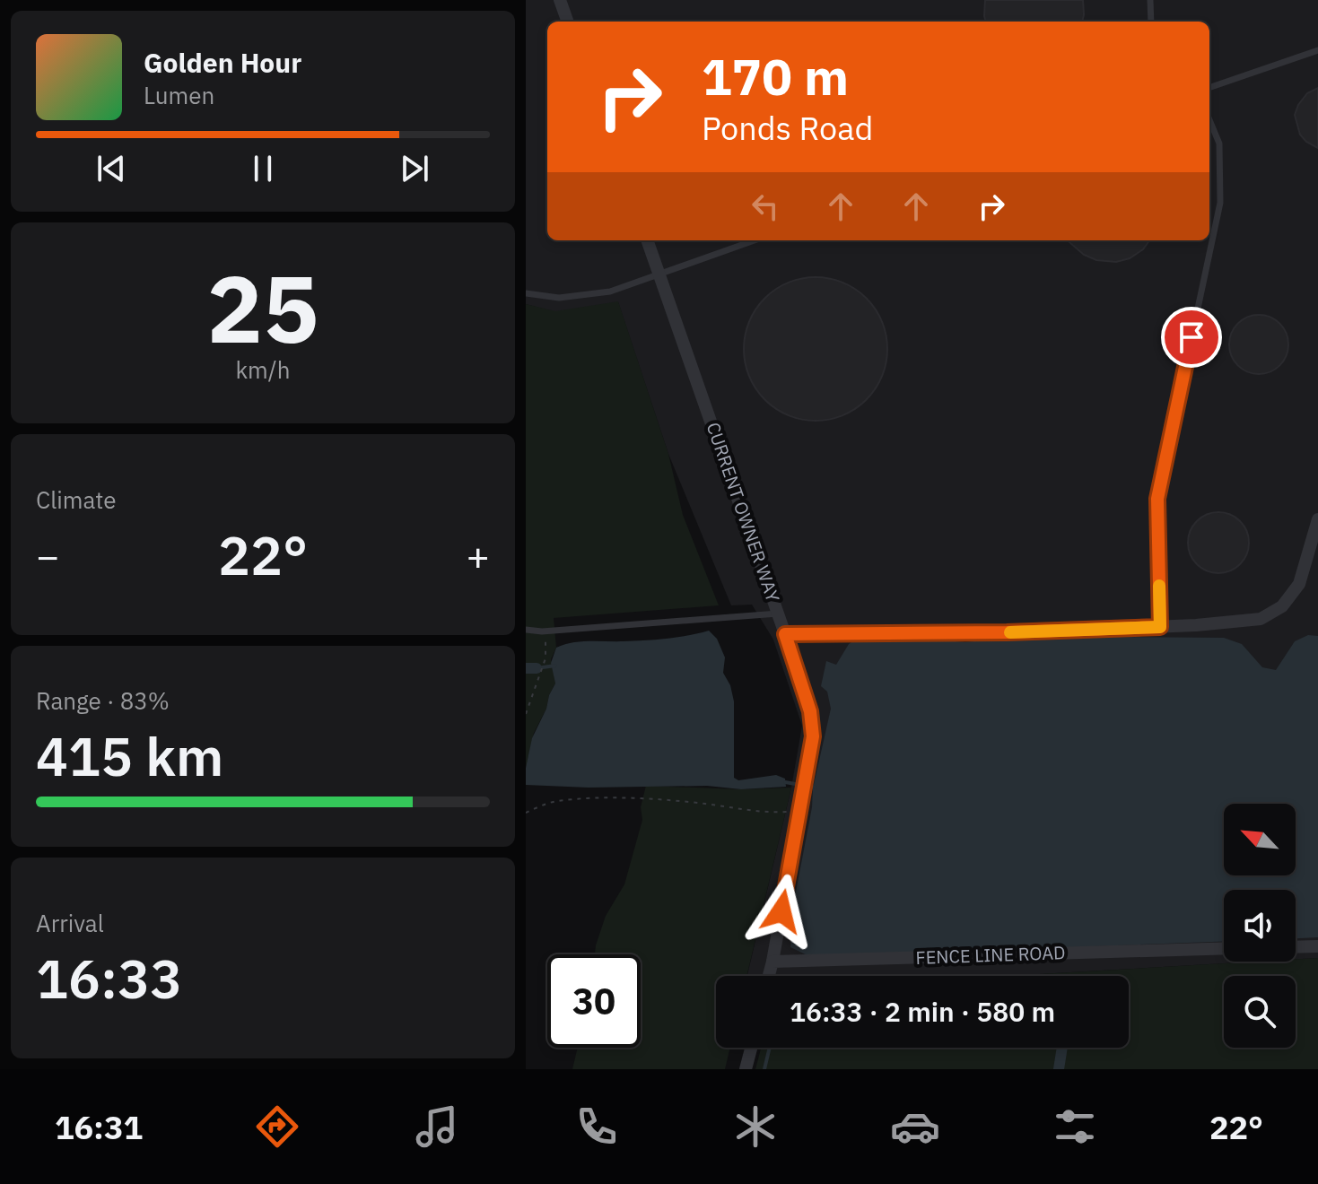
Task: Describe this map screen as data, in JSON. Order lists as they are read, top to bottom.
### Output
{
  "streets": {
    "street": ["CURRENT OWNER WAY", "FENCE LINE ROAD"]
  },
  "crossings": [
    ["CURRENT OWNER WAY", "FENCE LINE ROAD"]
  ],
  "north": "top left",
  "page": {
    "turn": ["170 m", "Ponds Road"],
    "song": ["Golden Hour", "Lumen"],
    "tile": [
      ["25", "km/h"],
      "Climate",
      ["Range · 83%", "415 km"],
      ["Arrival", "16:33"]
    ],
    "heat": ["−", "22°", "+"],
    "limit": "30",
    "trip": "16:33 · 2 min · 580 m",
    "tabs": ["16:31", "22°"]
  }
}
